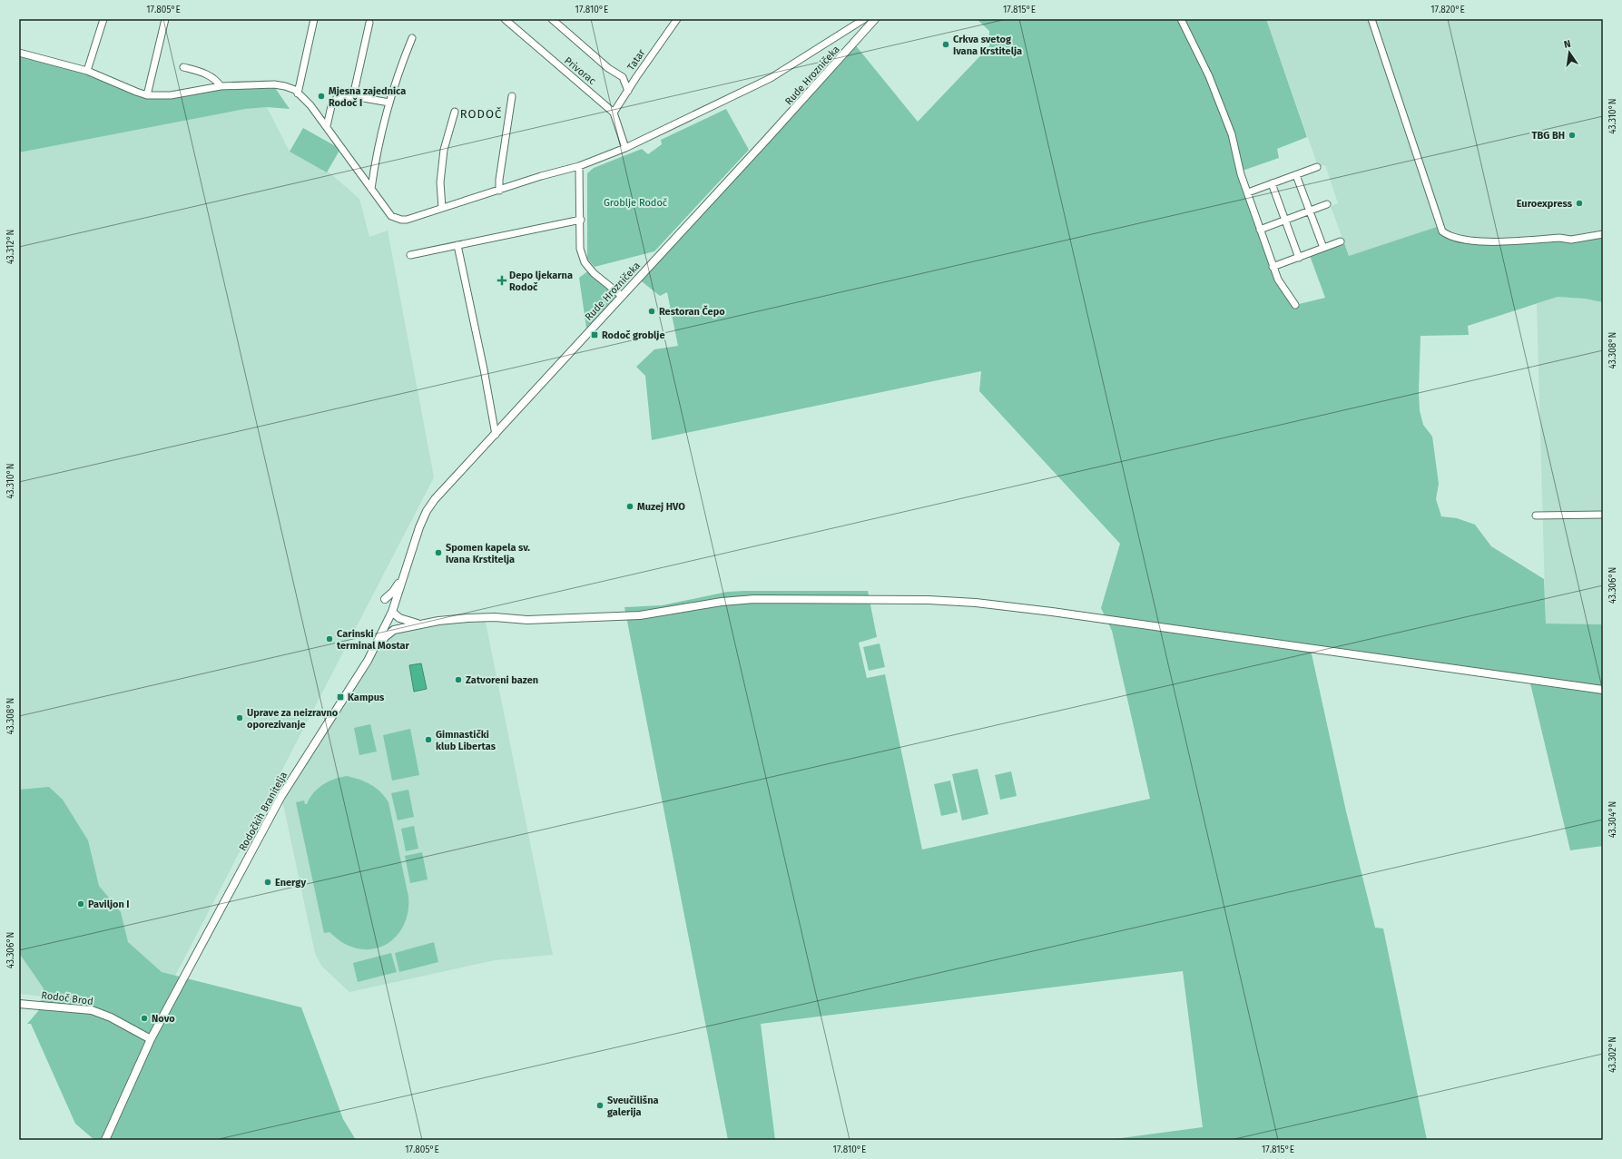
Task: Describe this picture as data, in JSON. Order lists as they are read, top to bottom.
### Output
{
  "streets": {
    "street": [
      "Tatar",
      "Privorac",
      "Rude Hrozničeka",
      "Rodočkih Branitelja",
      "Rodoč Brod"
    ]
  },
  "crossings": [
    ["Tatar", "Privorac"],
    ["Rude Hrozničeka", "Rodočkih Branitelja"],
    ["Rodočkih Branitelja", "Rodoč Brod"]
  ],
  "districts": ["RODOČ"],
  "parks": ["Groblje Rodoč"],
  "places": {
    "other": [
      "Crkva svetog Ivana Krstitelja",
      "Mjesna zajednica Rodoč I",
      "TBG BH",
      "Euroexpress",
      "Restoran Čepo",
      "Muzej HVO",
      "Spomen kapela sv. Ivana Krstitelja",
      "Carinski terminal Mostar",
      "Zatvoreni bazen",
      "Uprave za neizravno oporezivanje",
      "Gimnastički klub Libertas",
      "Energy",
      "Paviljon I",
      "Novo",
      "Sveučilišna galerija"
    ],
    "health": ["Depo ljekarna Rodoč"],
    "transit": ["Rodoč groblje", "Kampus"]
  },
  "north": "top",
  "coordinates": [
    "17.805°E",
    "17.810°E",
    "17.815°E",
    "17.820°E",
    "43.310°N",
    "43.312°N",
    "43.308°N",
    "43.306°N",
    "43.304°N",
    "43.302°N"
  ]
}
